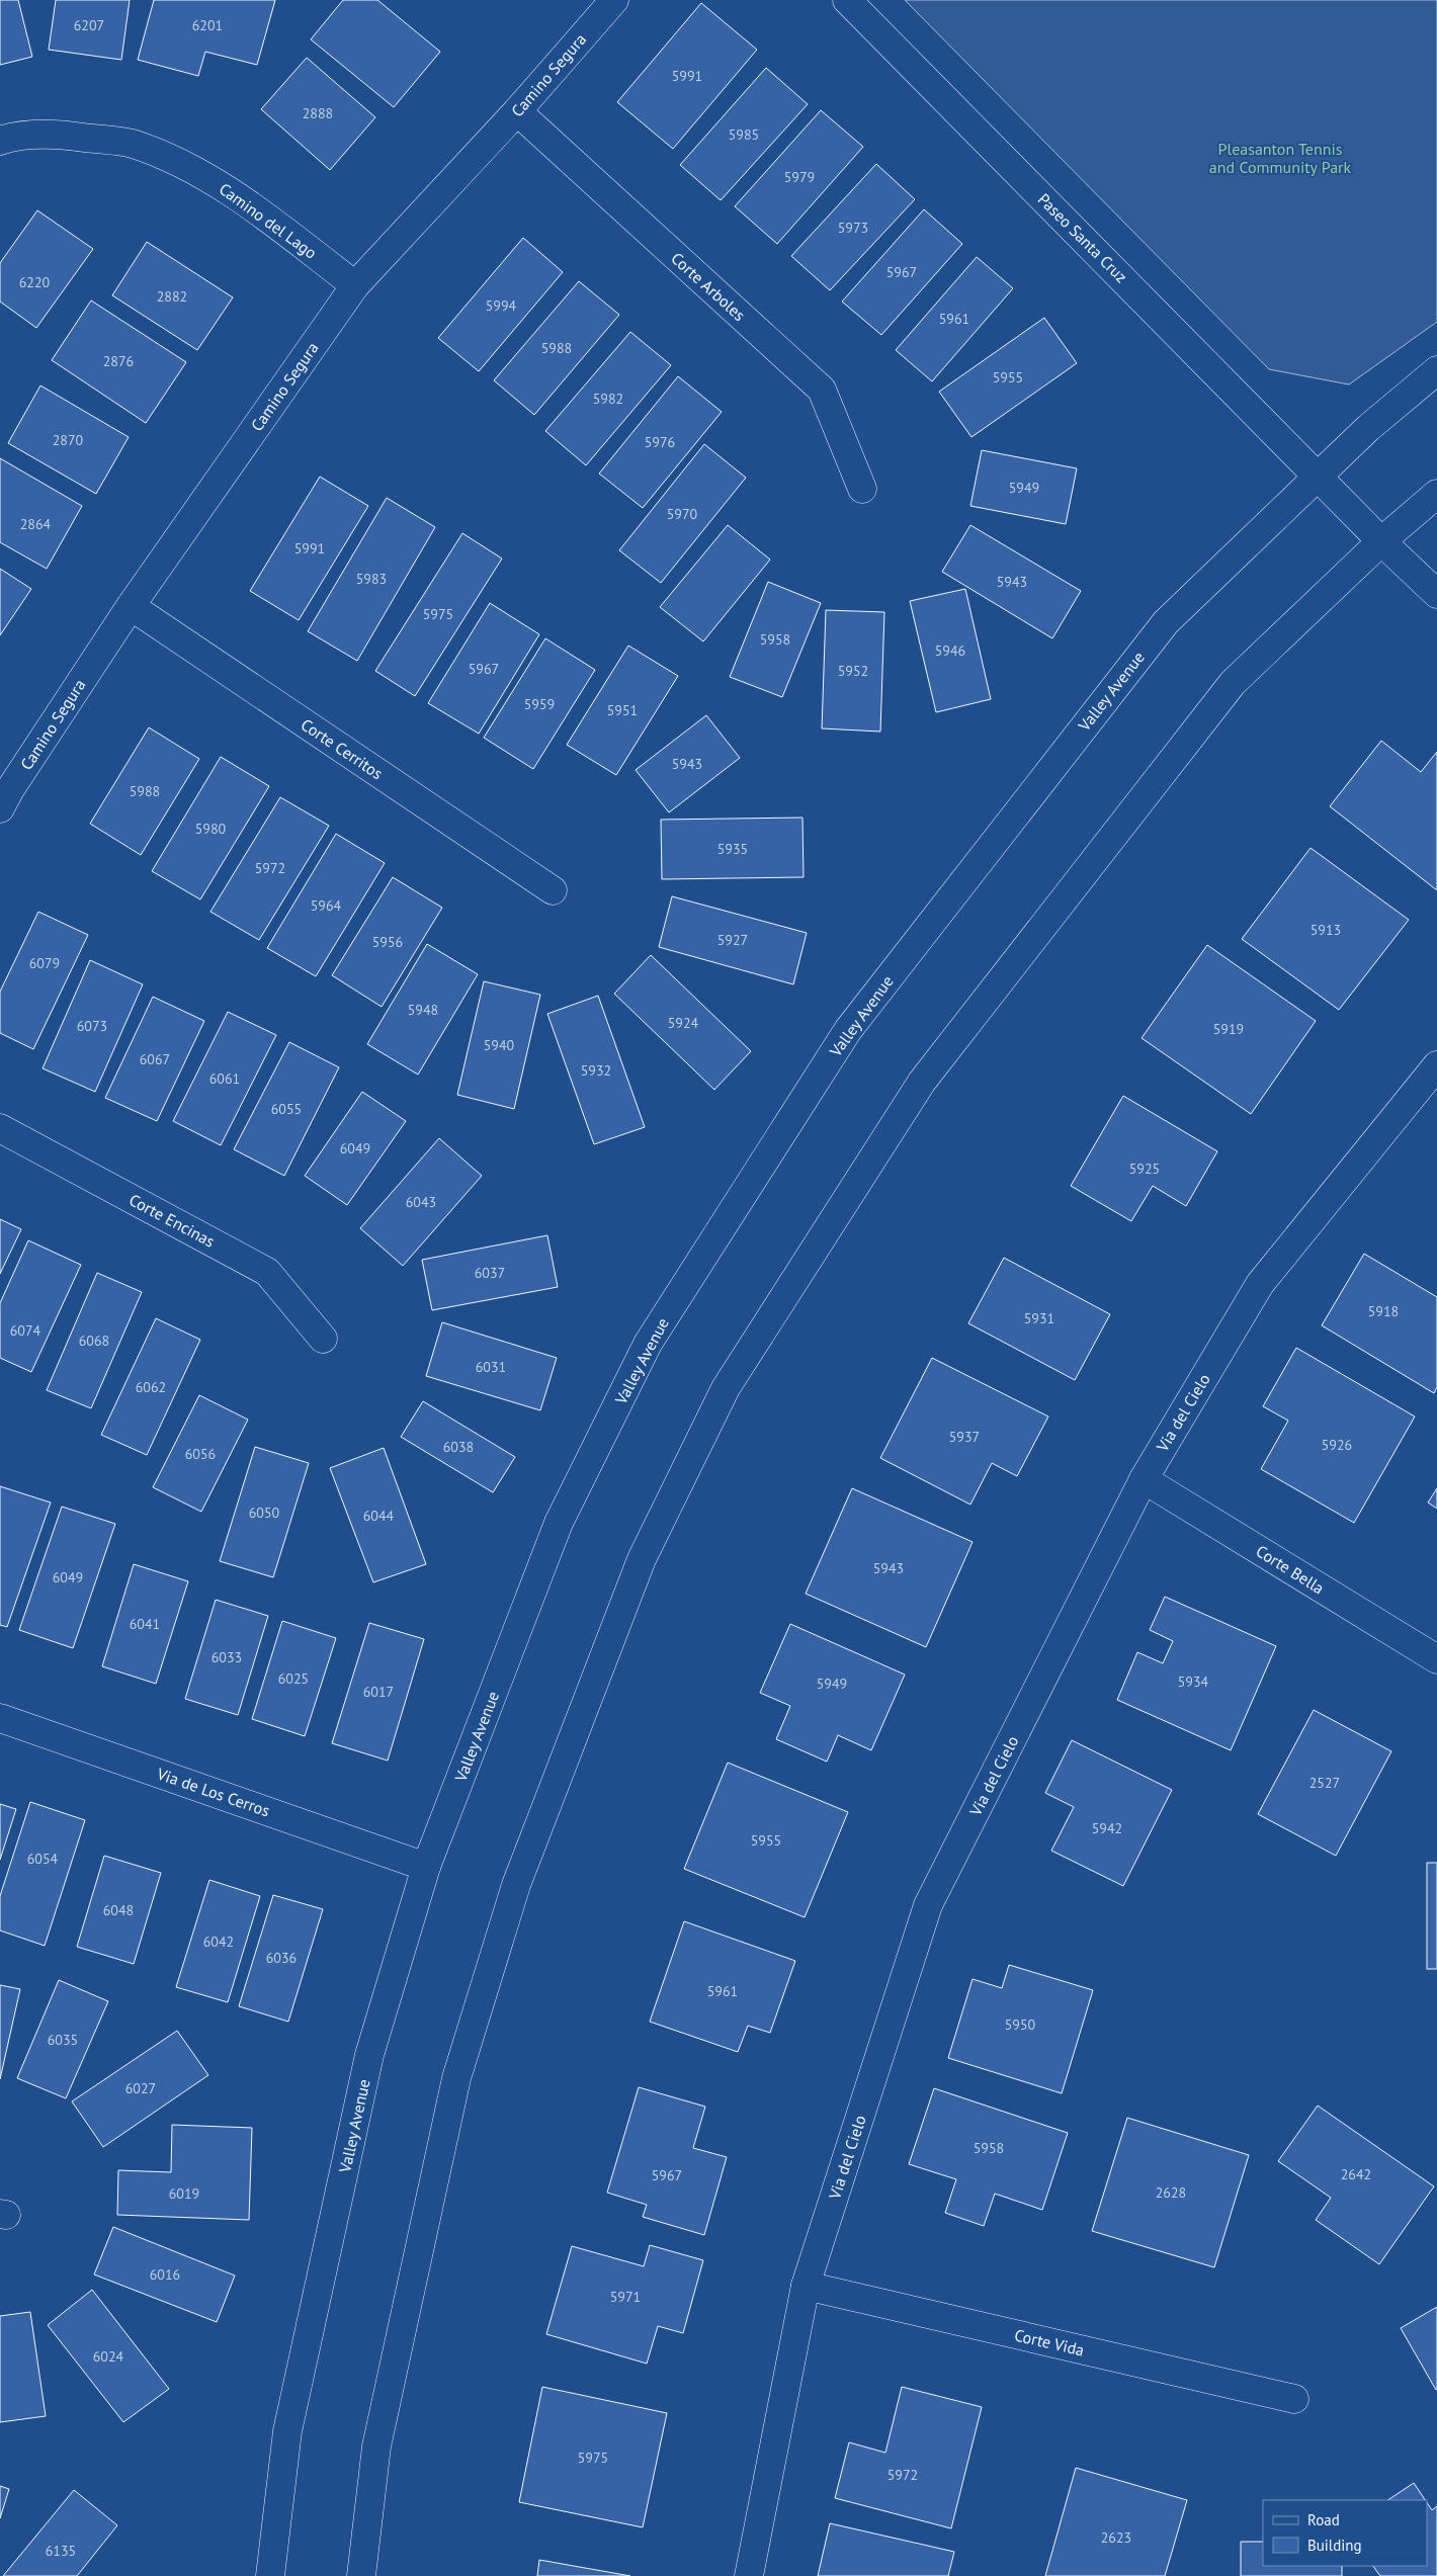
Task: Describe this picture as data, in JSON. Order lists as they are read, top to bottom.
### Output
{
  "streets": {
    "street": [
      "Camino Segura",
      "Camino del Lago",
      "Paseo Santa Cruz",
      "Corte Arboles",
      "Valley Avenue",
      "Corte Cerritos",
      "Corte Encinas",
      "Via del Cielo",
      "Corte Bella",
      "Via de Los Cerros",
      "Corte Vida"
    ]
  },
  "crossings": [
    ["Camino Segura", "Camino del Lago"],
    ["Camino Segura", "Corte Arboles"],
    ["Camino Segura", "Corte Cerritos"],
    ["Paseo Santa Cruz", "Valley Avenue"],
    ["Valley Avenue", "Via de Los Cerros"],
    ["Via del Cielo", "Corte Bella"],
    ["Via del Cielo", "Corte Vida"]
  ],
  "parks": ["Pleasanton Tennis and Community Park"],
  "house_numbers": [
    "6207",
    "6201",
    "5991",
    "2888",
    "5985",
    "5979",
    "5973",
    "5967",
    "6220",
    "2882",
    "5994",
    "5961",
    "5988",
    "2876",
    "5955",
    "5982",
    "2870",
    "5976",
    "5949",
    "5970",
    "2864",
    "5991",
    "5983",
    "5943",
    "5975",
    "5958",
    "5946",
    "5967",
    "5952",
    "5959",
    "5951",
    "5943",
    "5988",
    "5980",
    "5935",
    "5972",
    "5964",
    "5913",
    "5927",
    "5956",
    "6079",
    "5948",
    "5924",
    "6073",
    "5919",
    "5940",
    "6067",
    "5932",
    "6061",
    "6055",
    "6049",
    "5925",
    "6043",
    "6037",
    "5918",
    "5931",
    "6074",
    "6068",
    "6031",
    "6062",
    "5937",
    "5926",
    "6038",
    "6056",
    "6050",
    "6044",
    "5943",
    "6049",
    "6041",
    "6033",
    "6025",
    "5934",
    "5949",
    "6017",
    "2527",
    "5942",
    "5955",
    "6054",
    "6048",
    "6042",
    "6036",
    "5961",
    "5950",
    "6035",
    "6027",
    "5958",
    "2642",
    "5967",
    "2628",
    "6019",
    "6016",
    "5971",
    "6024",
    "5975",
    "5972",
    "2623",
    "6135"
  ],
  "legend": ["Road", "Building"]
}
